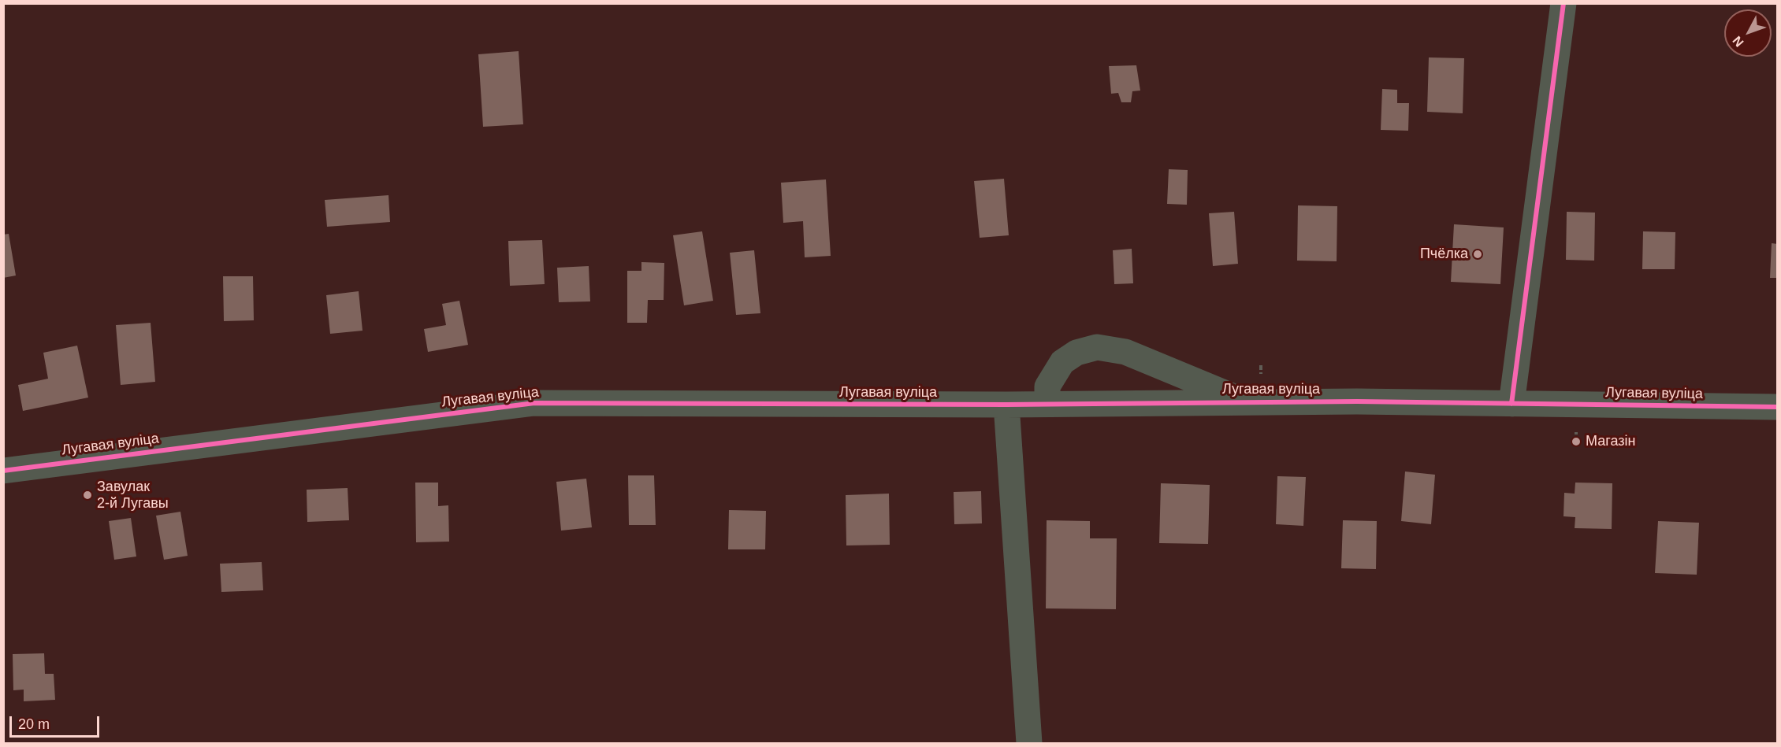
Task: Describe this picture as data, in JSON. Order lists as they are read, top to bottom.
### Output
{
  "streets": {
    "street": ["Лугавая вуліца"]
  },
  "places": ["Пчёлка", "Магазін", "Завулак 2-й Лугавы"],
  "scale_bar": "20 m",
  "north": "bottom left"
}
